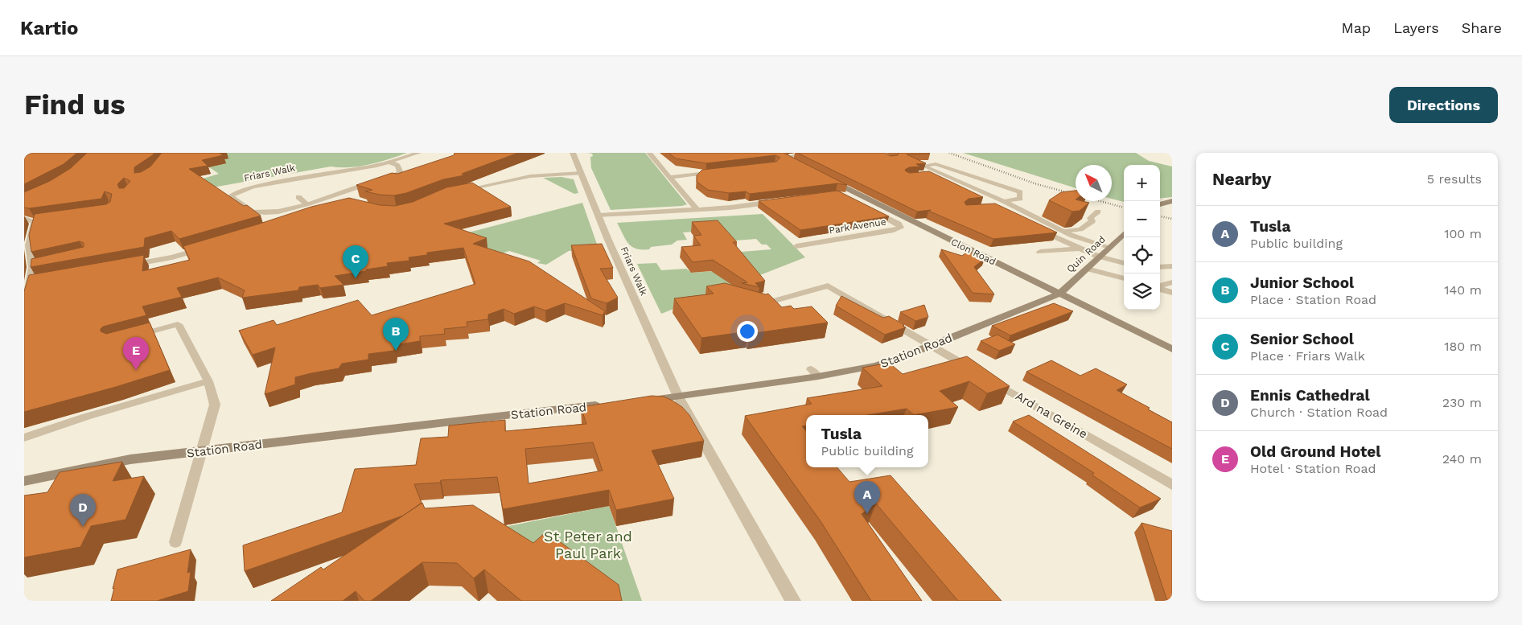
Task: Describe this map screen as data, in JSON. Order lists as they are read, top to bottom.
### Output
{
  "streets": {
    "main road": ["Clon Road", "Quin Road", "Station Road"],
    "street": ["Friars Walk", "Park Avenue", "Ard na Greine"]
  },
  "crossings": [
    ["Friars Walk", "Station Road"],
    ["Clon Road", "Quin Road"],
    ["Clon Road", "Station Road"],
    ["Quin Road", "Station Road"],
    ["Station Road", "Ard na Greine"]
  ],
  "parks": ["St Peter and Paul Park"],
  "north": "top left",
  "page": {
    "header": "Kartio",
    "nav": ["Map", "Layers", "Share"],
    "buttons": "Directions",
    "title": "Find us",
    "heading": ["Nearby", "5 results"],
    "map_buttons": ["+", "−"],
    "list": [
      {
        "mark": "A",
        "name": "Tusla",
        "note": "Public building",
        "value": "100 m"
      },
      {
        "mark": "B",
        "name": "Junior School",
        "note": "Place · Station Road",
        "value": "140 m"
      },
      {
        "mark": "C",
        "name": "Senior School",
        "note": "Place · Friars Walk",
        "value": "180 m"
      },
      {
        "mark": "D",
        "name": "Ennis Cathedral",
        "note": "Church · Station Road",
        "value": "230 m"
      },
      {
        "mark": "E",
        "name": "Old Ground Hotel",
        "note": "Hotel · Station Road",
        "value": "240 m"
      }
    ],
    "pins": [
      "C",
      "B",
      "E",
      "A",
      "D"
    ],
    "popup": ["Tusla", "Public building"]
  }
}
